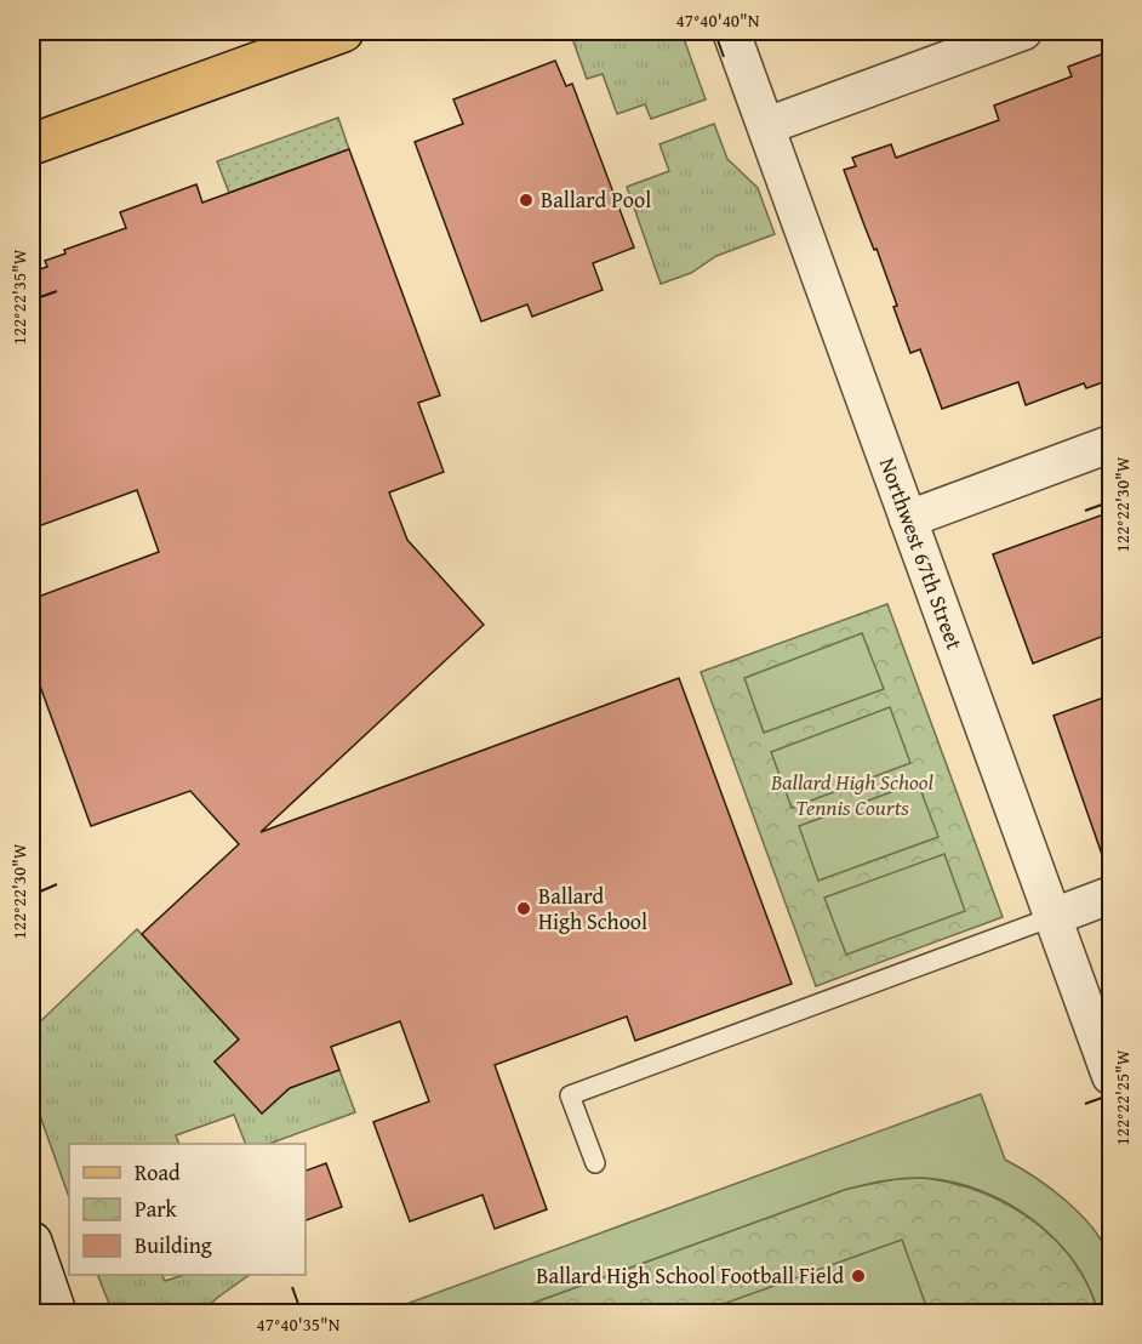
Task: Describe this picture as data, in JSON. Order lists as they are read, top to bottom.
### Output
{
  "streets": {
    "street": ["Northwest 67th Street"]
  },
  "parks": ["Ballard High School Tennis Courts"],
  "places": ["Ballard Pool", "Ballard High School", "Ballard High School Football Field"],
  "legend": ["Road", "Park", "Building"],
  "coordinates": [
    "47°40'40\"N",
    "122°22'35\"W",
    "122°22'30\"W",
    "122°22'25\"W",
    "47°40'35\"N"
  ]
}
